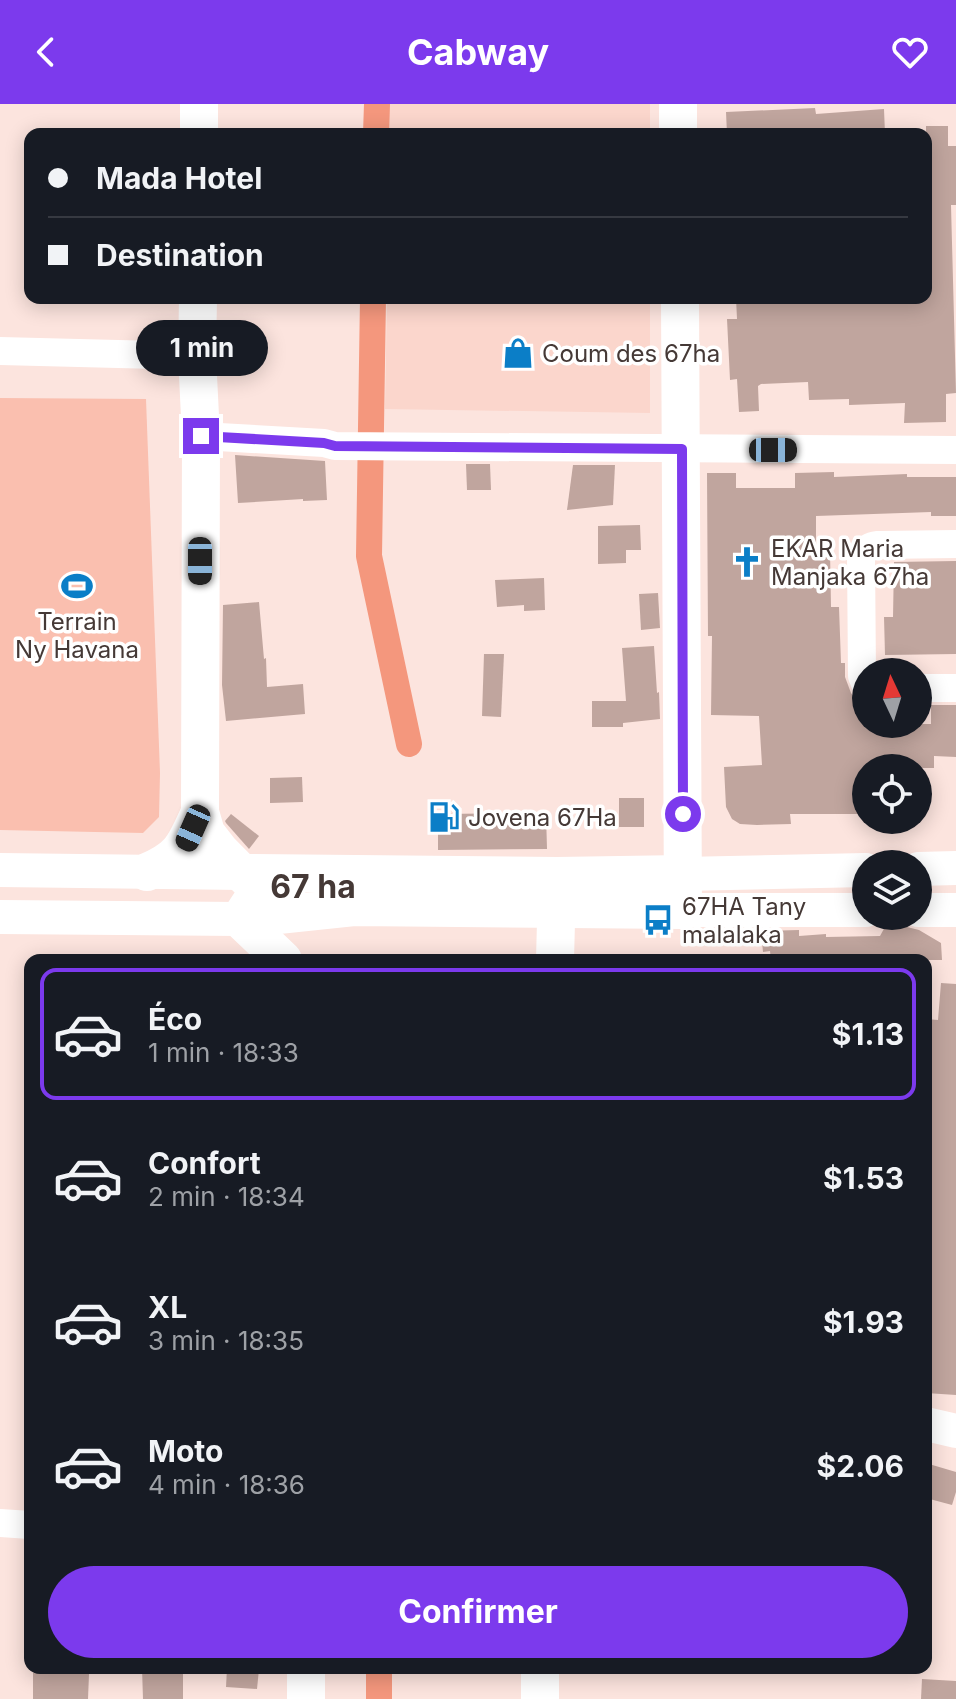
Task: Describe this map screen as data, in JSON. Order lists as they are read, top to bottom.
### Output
{
  "districts": ["67 ha"],
  "places": {
    "shop": ["Coum des 67ha"],
    "church": ["EKAR Maria Manjaka 67ha"],
    "sports": ["Terrain Ny Havana"],
    "fuel station": ["Jovena 67Ha"],
    "bus stop": ["67HA Tany malalaka"]
  },
  "north": "top",
  "page": {
    "header": "Cabway",
    "banner": ["Mada Hotel", "Destination"],
    "bubble": "1 min",
    "list": [
      {
        "name": "Éco",
        "note": "1 min · 18:33",
        "value": "$1.13"
      },
      {
        "name": "Confort",
        "note": "2 min · 18:34",
        "value": "$1.53"
      },
      {
        "name": "XL",
        "note": "3 min · 18:35",
        "value": "$1.93"
      },
      {
        "name": "Moto",
        "note": "4 min · 18:36",
        "value": "$2.06"
      }
    ],
    "buttons": "Confirmer"
  }
}
